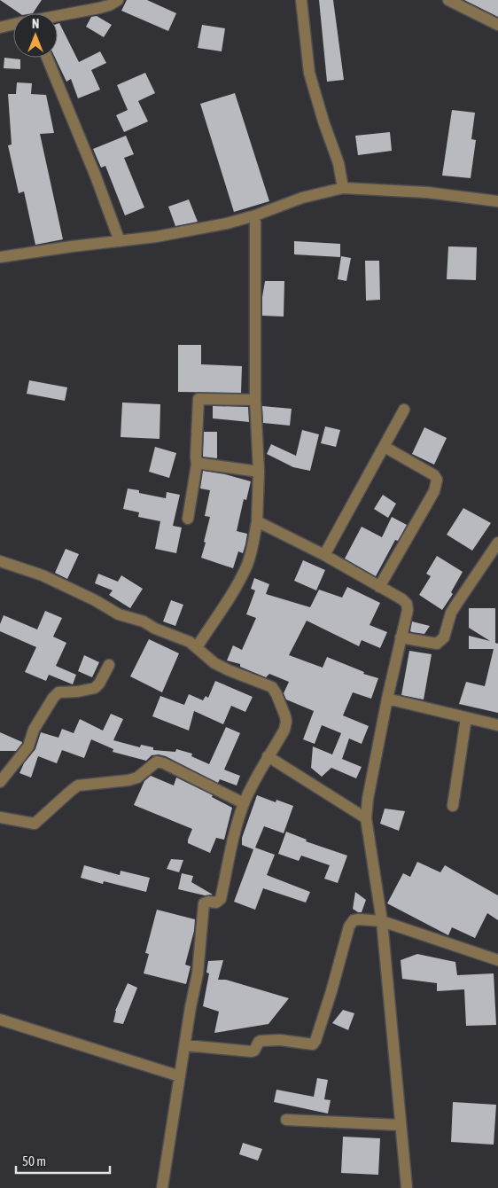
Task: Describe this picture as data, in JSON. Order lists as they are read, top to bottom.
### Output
{
  "scale_bar": "50 m",
  "north": "top"
}
